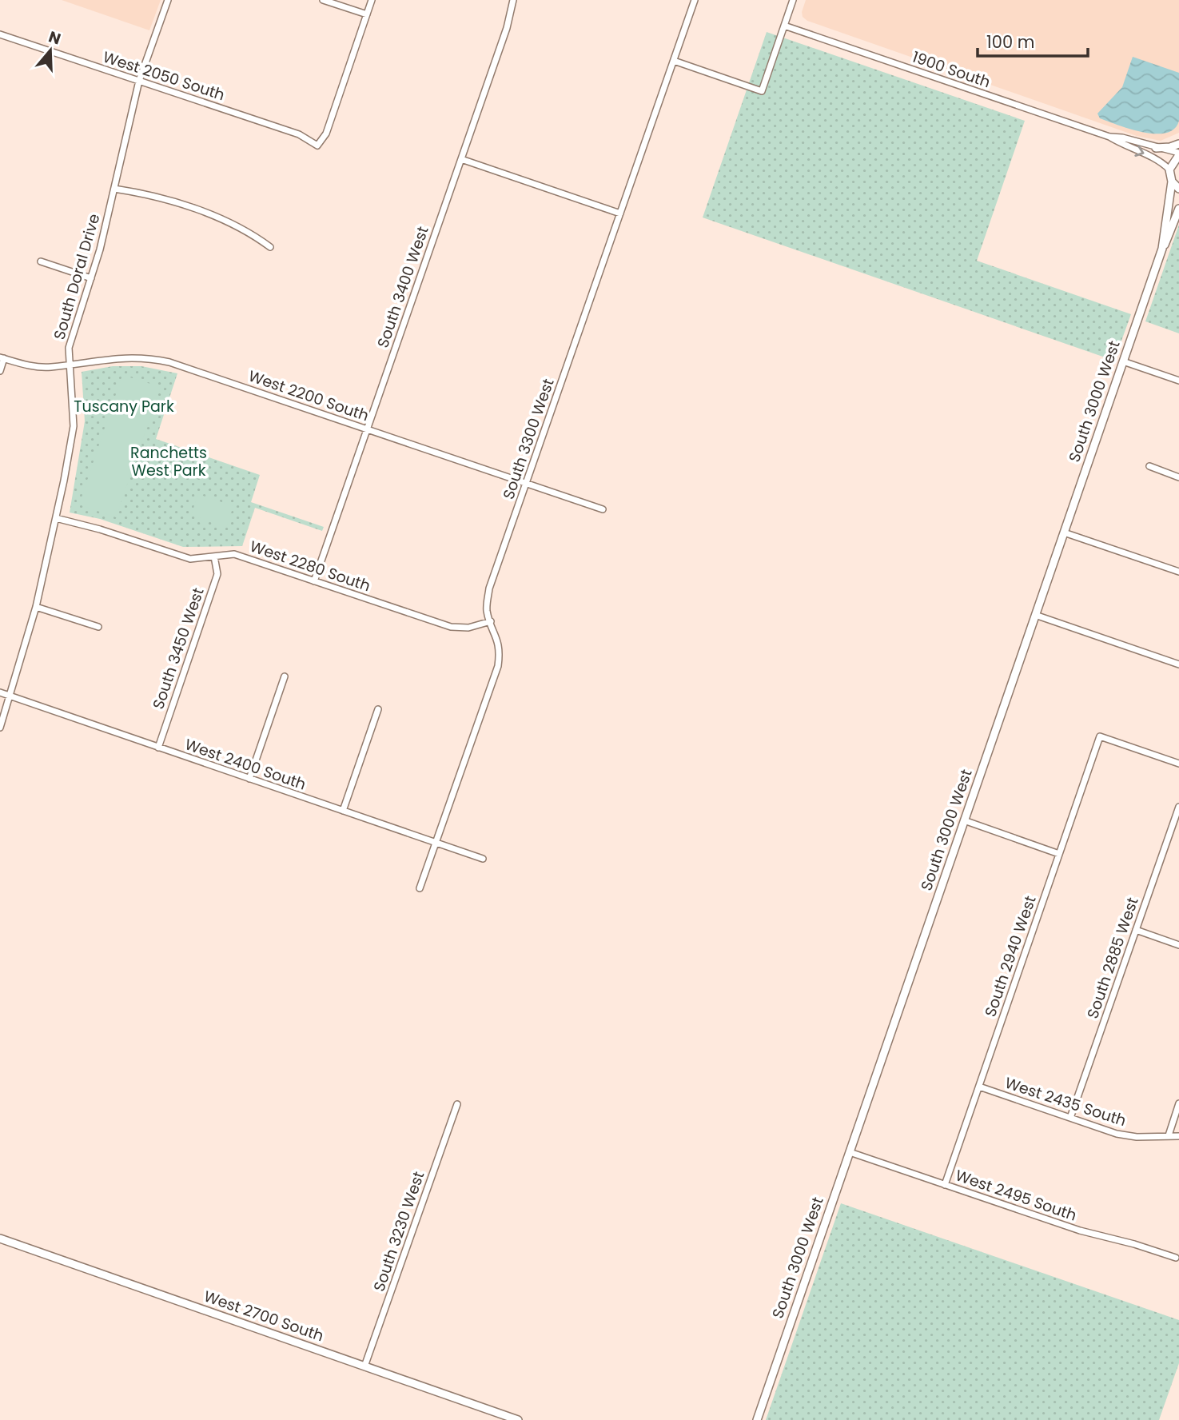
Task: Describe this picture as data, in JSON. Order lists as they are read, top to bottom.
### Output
{
  "streets": {
    "street": [
      "1900 South",
      "West 2050 South",
      "South Doral Drive",
      "South 3400 West",
      "West 2200 South",
      "South 3000 West",
      "South 3300 West",
      "West 2280 South",
      "South 3450 West",
      "West 2400 South",
      "South 2940 West",
      "South 2885 West",
      "West 2435 South",
      "West 2495 South",
      "South 3230 West",
      "West 2700 South"
    ]
  },
  "crossings": [
    ["West 2050 South", "South Doral Drive"],
    ["South Doral Drive", "West 2200 South"],
    ["South Doral Drive", "West 2280 South"],
    ["South Doral Drive", "West 2400 South"],
    ["South 3400 West", "West 2200 South"],
    ["South 3400 West", "West 2280 South"],
    ["West 2200 South", "South 3300 West"],
    ["South 3000 West", "West 2495 South"],
    ["South 3300 West", "West 2280 South"],
    ["South 3300 West", "West 2400 South"],
    ["West 2280 South", "South 3450 West"],
    ["South 3450 West", "West 2400 South"],
    ["South 2940 West", "West 2435 South"],
    ["South 2940 West", "West 2495 South"],
    ["South 2885 West", "West 2435 South"],
    ["South 3230 West", "West 2700 South"]
  ],
  "parks": ["Tuscany Park", "Ranchetts West Park"],
  "scale_bar": "100 m",
  "north": "top"
}
